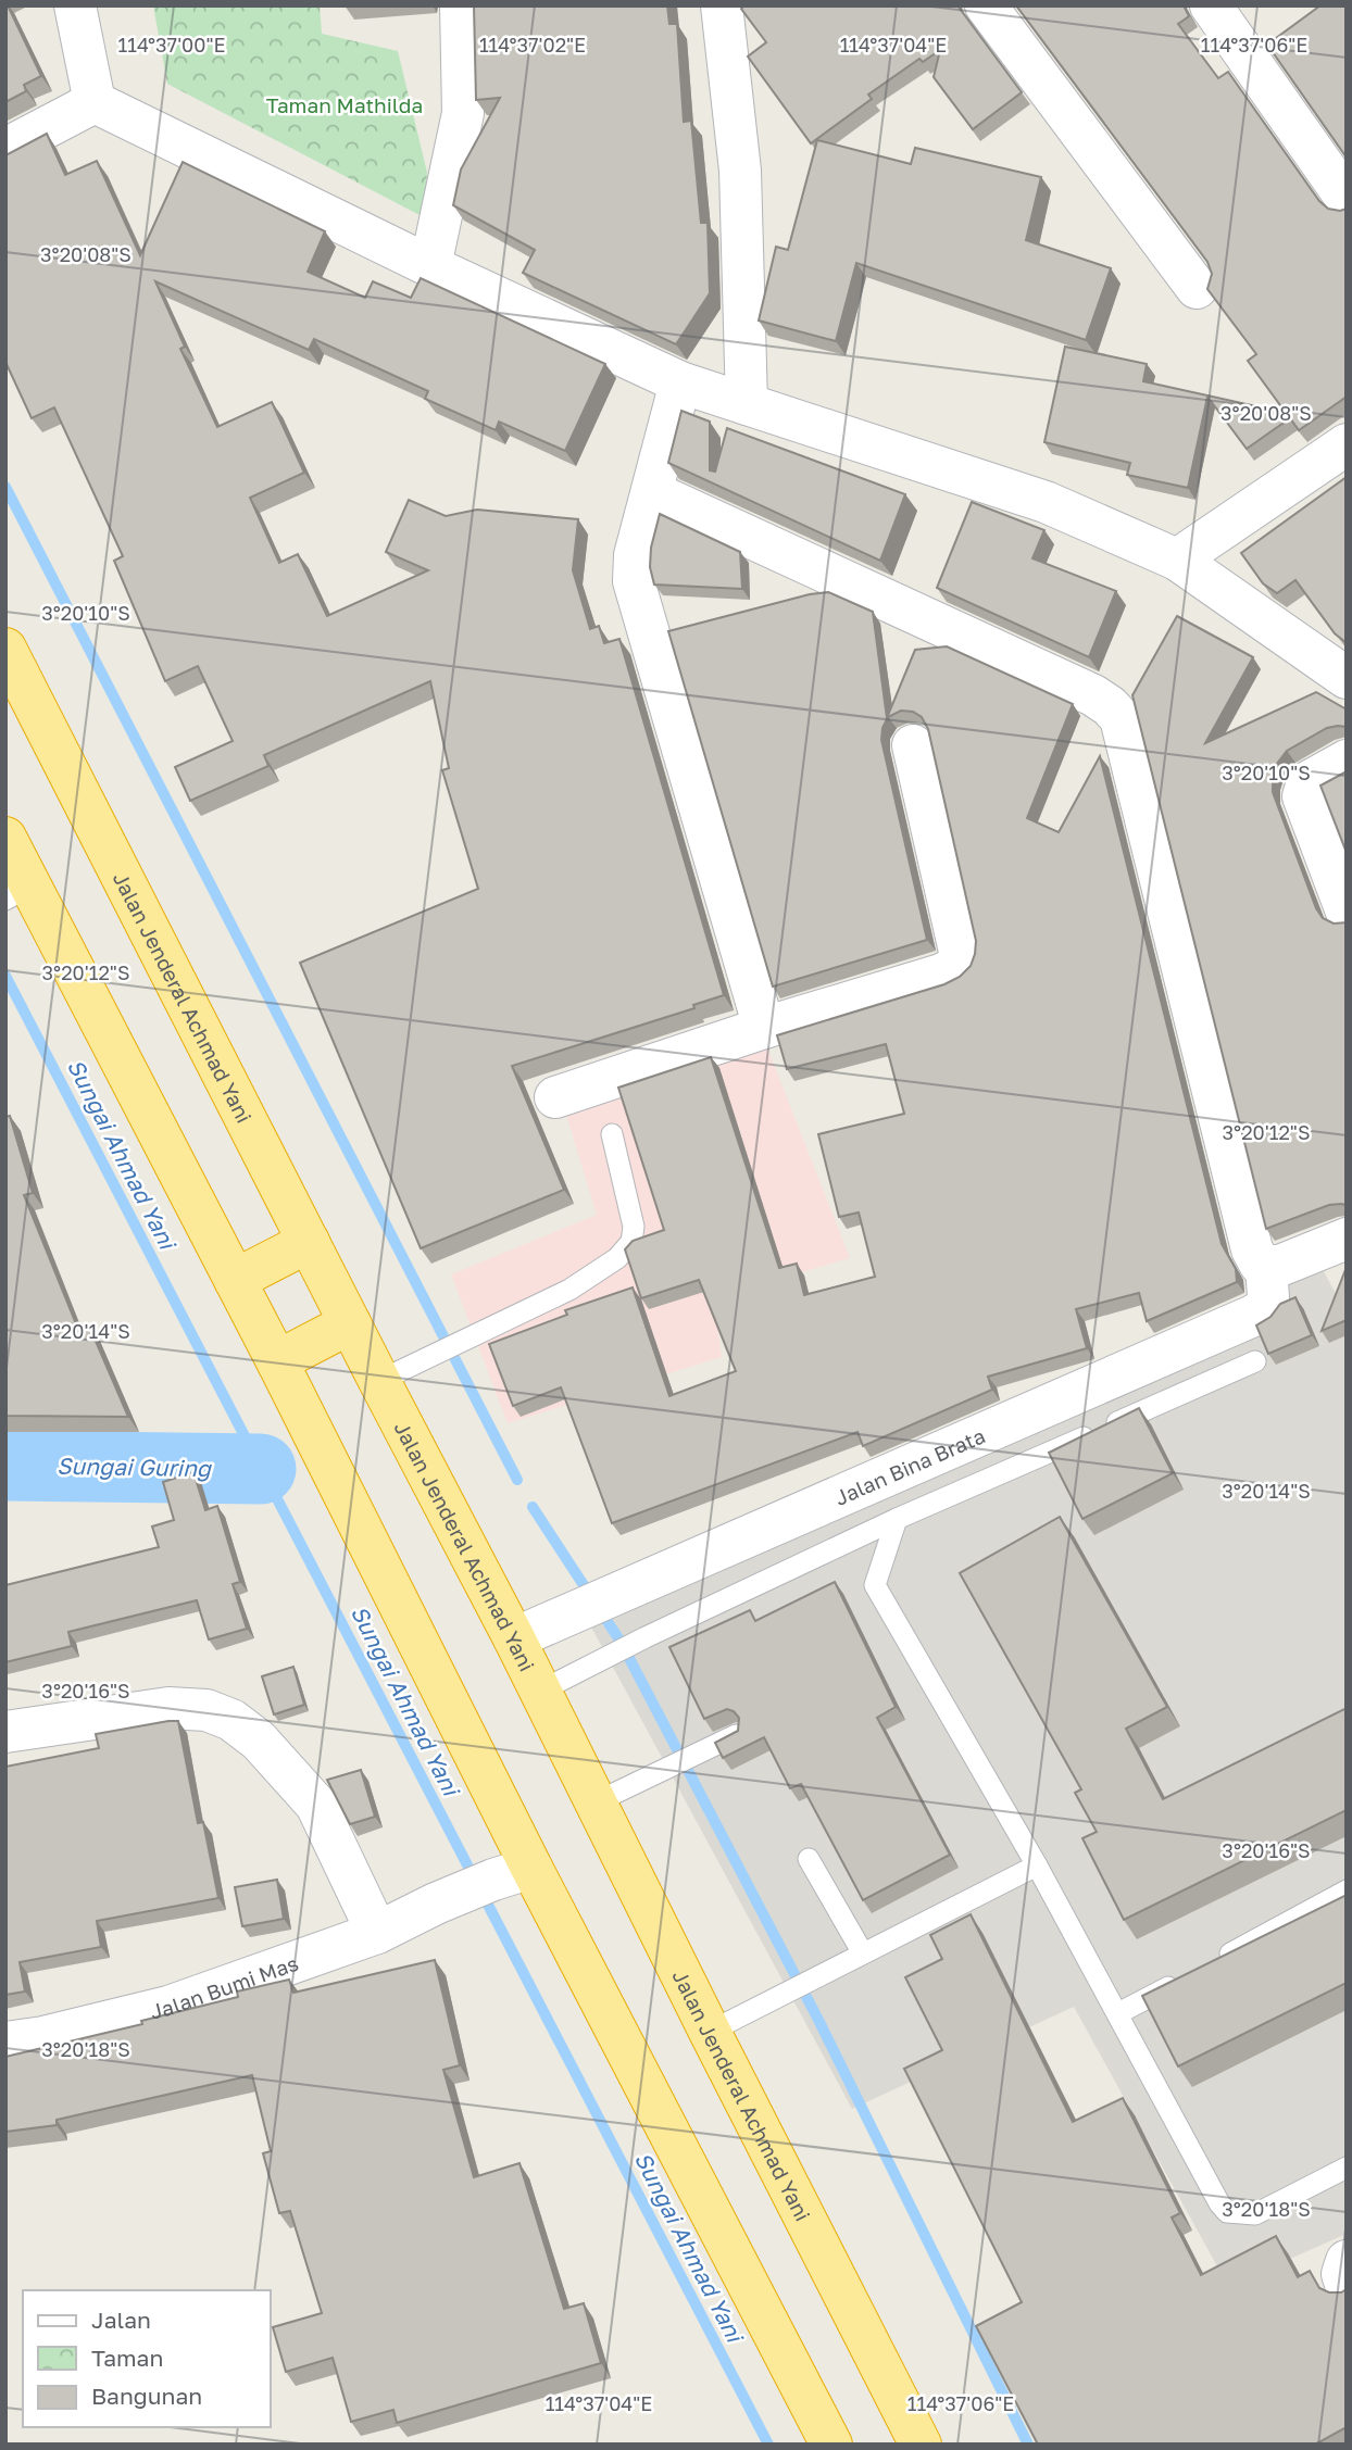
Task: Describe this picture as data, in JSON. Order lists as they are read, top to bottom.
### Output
{
  "streets": {
    "highway": ["Jalan Jenderal Achmad Yani"],
    "street": ["Jalan Bina Brata", "Jalan Bumi Mas"]
  },
  "crossings": [
    ["Jalan Jenderal Achmad Yani", "Jalan Bina Brata"]
  ],
  "water": ["Sungai Ahmad Yani", "Sungai Guring"],
  "parks": ["Taman Mathilda"],
  "legend": ["Jalan", "Taman", "Bangunan"],
  "coordinates": [
    "114°37'00\"E",
    "114°37'02\"E",
    "114°37'04\"E",
    "114°37'06\"E",
    "3°20'08\"S",
    "3°20'10\"S",
    "3°20'12\"S",
    "3°20'14\"S",
    "3°20'16\"S",
    "3°20'18\"S"
  ]
}
